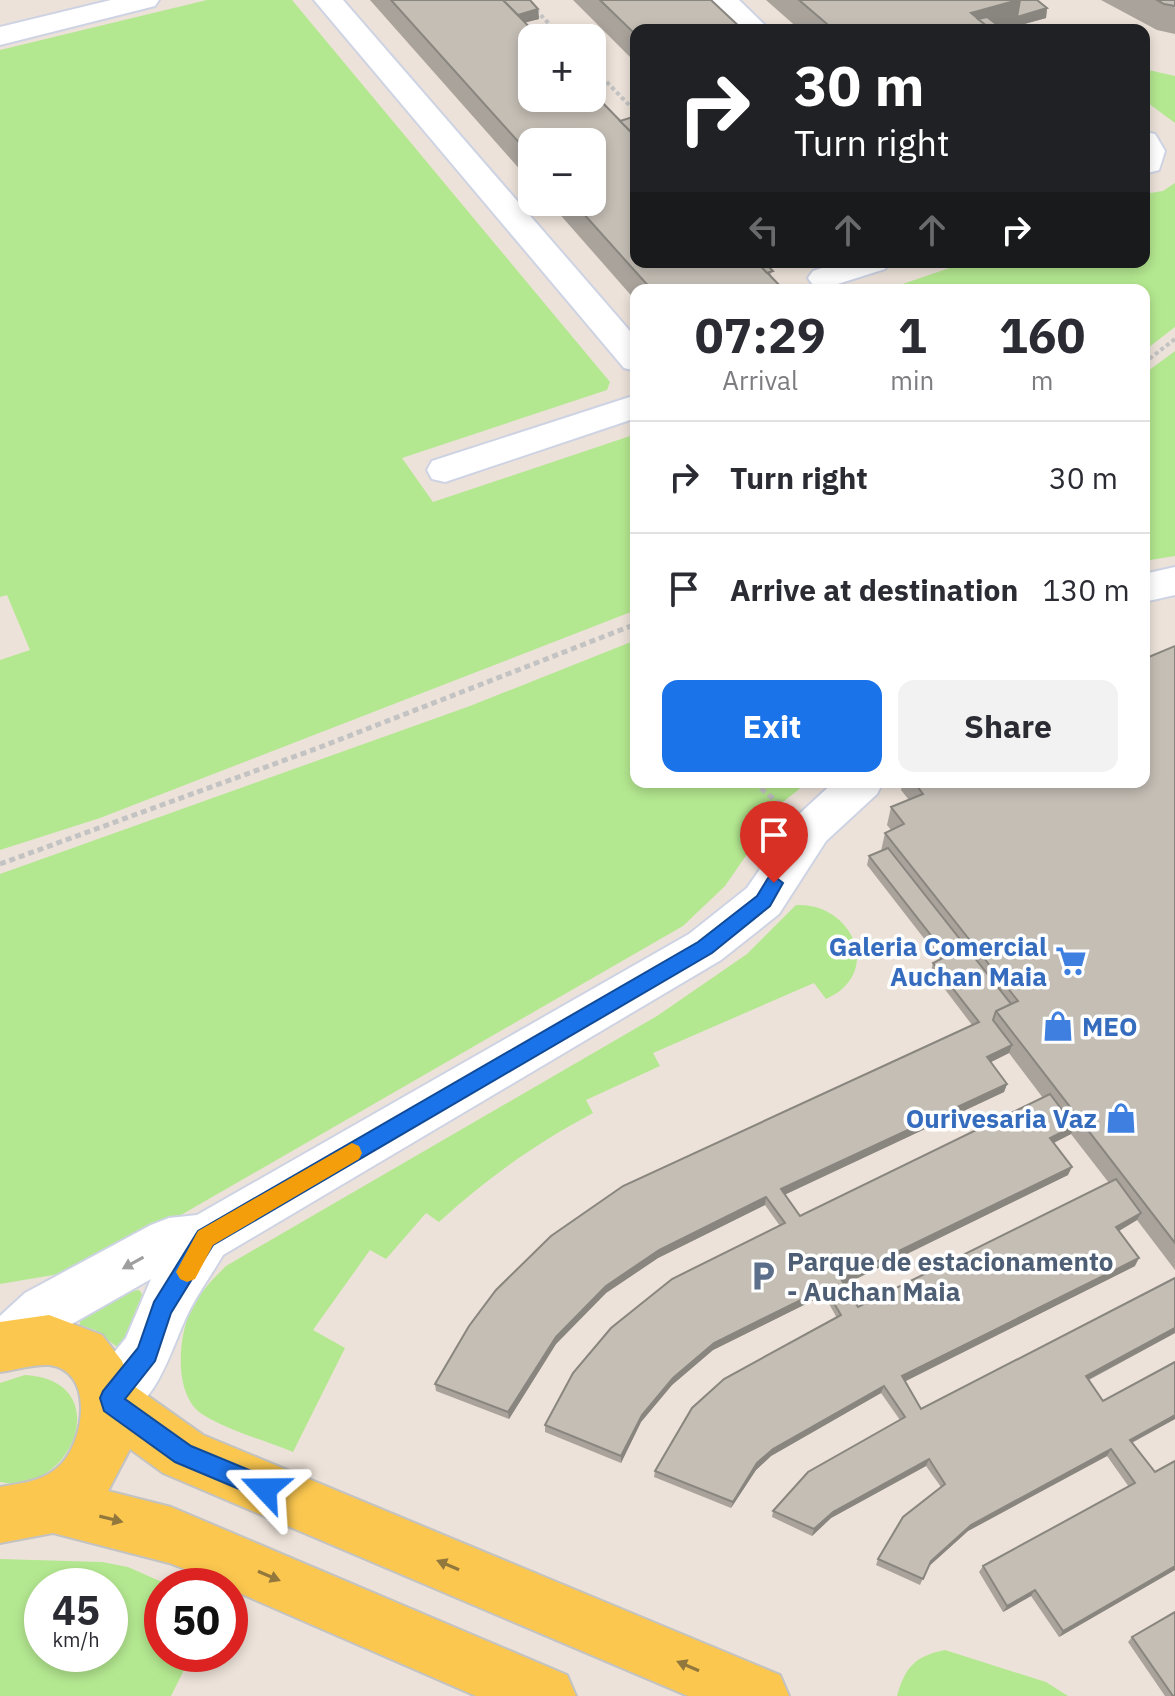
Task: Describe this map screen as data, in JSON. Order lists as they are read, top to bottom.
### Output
{
  "places": {
    "supermarket": ["Galeria Comercial Auchan Maia"],
    "shop": ["MEO", "Ourivesaria Vaz"],
    "parking": ["Parque de estacionamento - Auchan Maia"]
  },
  "page": {
    "map_buttons": ["+", "−"],
    "turn": ["30 m", "Turn right"],
    "eta": [
      "07:29",
      "Arrival",
      "1",
      "min",
      "160",
      "m"
    ],
    "list": [
      {
        "name": "Turn right",
        "value": "30 m"
      },
      {
        "name": "Arrive at destination",
        "value": "130 m"
      }
    ],
    "buttons": ["Exit", "Share"],
    "speed": "45 km/h",
    "limit": "50"
  }
}
